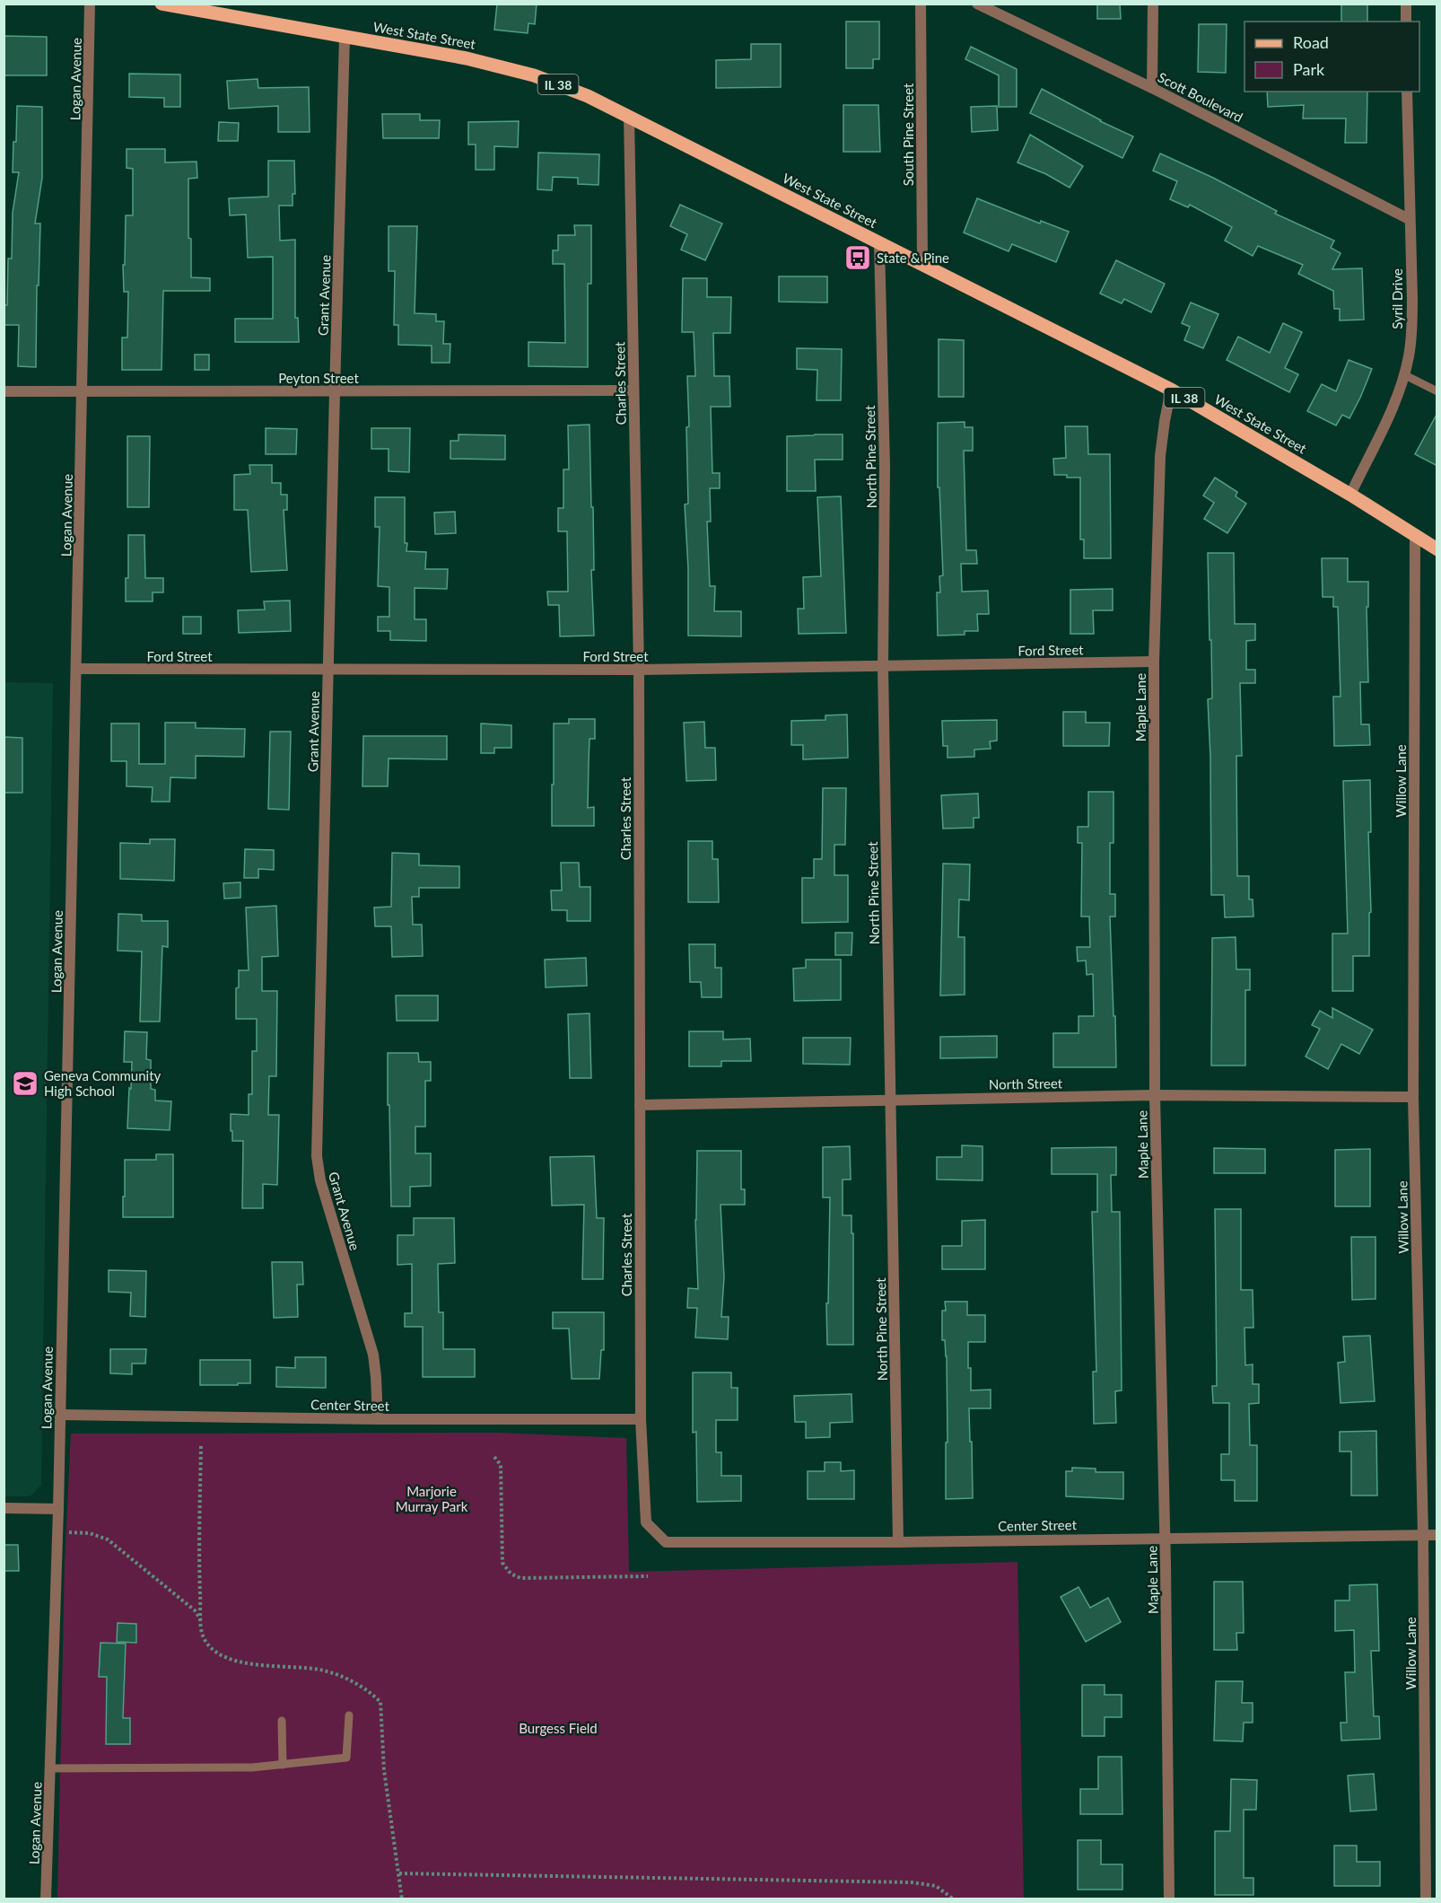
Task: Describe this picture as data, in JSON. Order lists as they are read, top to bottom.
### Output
{
  "streets": {
    "main road": ["West State Street", "IL 38"],
    "street": [
      "Logan Avenue",
      "Scott Boulevard",
      "South Pine Street",
      "Grant Avenue",
      "Syril Drive",
      "Peyton Street",
      "Charles Street",
      "North Pine Street",
      "Ford Street",
      "Maple Lane",
      "Willow Lane",
      "North Street",
      "Center Street"
    ]
  },
  "crossings": [
    ["West State Street", "South Pine Street"],
    ["West State Street", "Grant Avenue"],
    ["West State Street", "Syril Drive"],
    ["West State Street", "Charles Street"],
    ["West State Street", "North Pine Street"],
    ["West State Street", "Maple Lane"],
    ["West State Street", "Willow Lane"],
    ["Logan Avenue", "Peyton Street"],
    ["Logan Avenue", "Ford Street"],
    ["Logan Avenue", "Center Street"],
    ["Scott Boulevard", "Syril Drive"],
    ["Grant Avenue", "Peyton Street"],
    ["Grant Avenue", "Ford Street"],
    ["Grant Avenue", "Center Street"],
    ["Peyton Street", "Charles Street"],
    ["Charles Street", "Ford Street"],
    ["Charles Street", "North Street"],
    ["Charles Street", "Center Street"],
    ["North Pine Street", "Ford Street"],
    ["North Pine Street", "North Street"],
    ["North Pine Street", "Center Street"],
    ["Ford Street", "Maple Lane"],
    ["Maple Lane", "North Street"],
    ["Maple Lane", "Center Street"],
    ["Willow Lane", "North Street"],
    ["Willow Lane", "Center Street"]
  ],
  "parks": ["Marjorie Murray Park", "Burgess Field"],
  "places": {
    "bus stop": ["State & Pine"],
    "school or university": ["Geneva Community High School"]
  },
  "legend": ["Road", "Park"]
}
